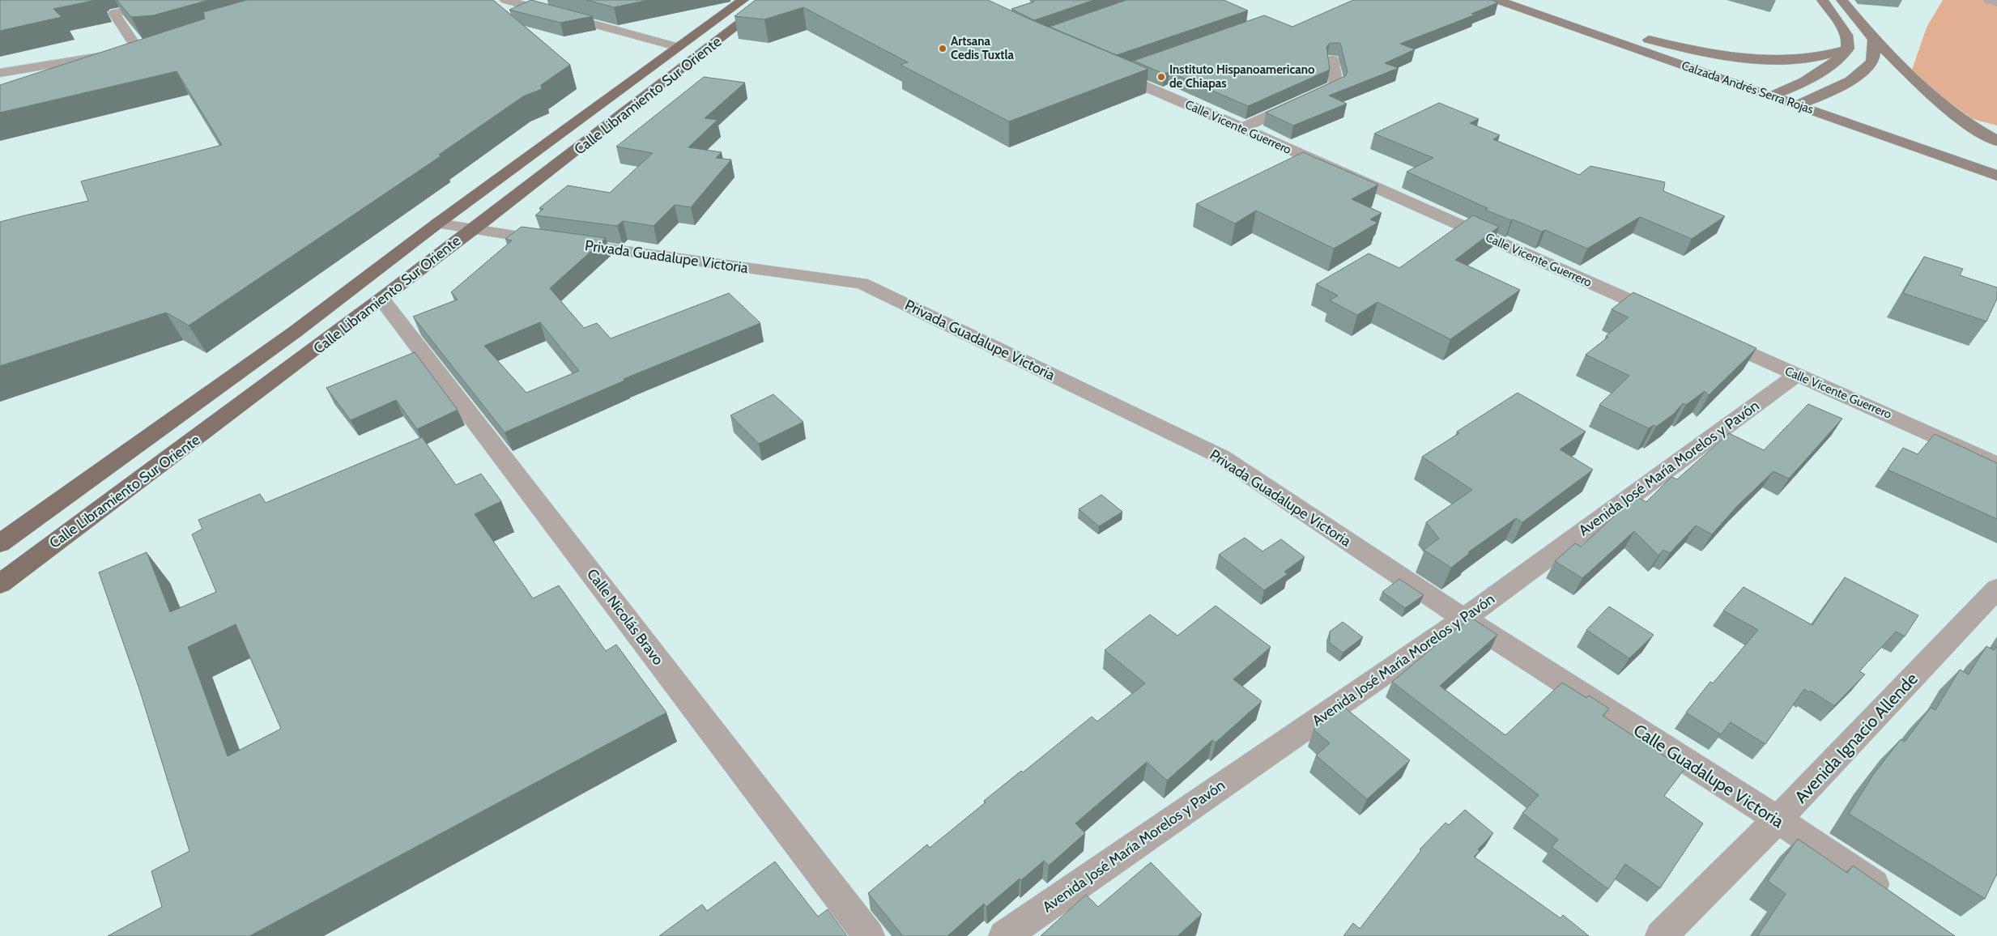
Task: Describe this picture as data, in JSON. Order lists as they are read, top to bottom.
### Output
{
  "streets": {
    "main road": ["Calzada Andrés Serra Rojas", "Calle Libramiento Sur Oriente"],
    "street": [
      "Calle Vicente Guerrero",
      "Privada Guadalupe Victoria",
      "Avenida José María Morelos y Pavón",
      "Calle Nicolás Bravo",
      "Avenida Ignacio Allende",
      "Calle Guadalupe Victoria"
    ]
  },
  "crossings": [
    ["Calle Libramiento Sur Oriente", "Privada Guadalupe Victoria"],
    ["Calle Libramiento Sur Oriente", "Calle Nicolás Bravo"],
    ["Calle Vicente Guerrero", "Avenida José María Morelos y Pavón"],
    ["Privada Guadalupe Victoria", "Avenida José María Morelos y Pavón"],
    ["Privada Guadalupe Victoria", "Calle Guadalupe Victoria"],
    ["Avenida José María Morelos y Pavón", "Calle Guadalupe Victoria"],
    ["Avenida Ignacio Allende", "Calle Guadalupe Victoria"]
  ],
  "places": ["Artsana Cedis Tuxtla", "Instituto Hispanoamericano de Chiapas"]
}
